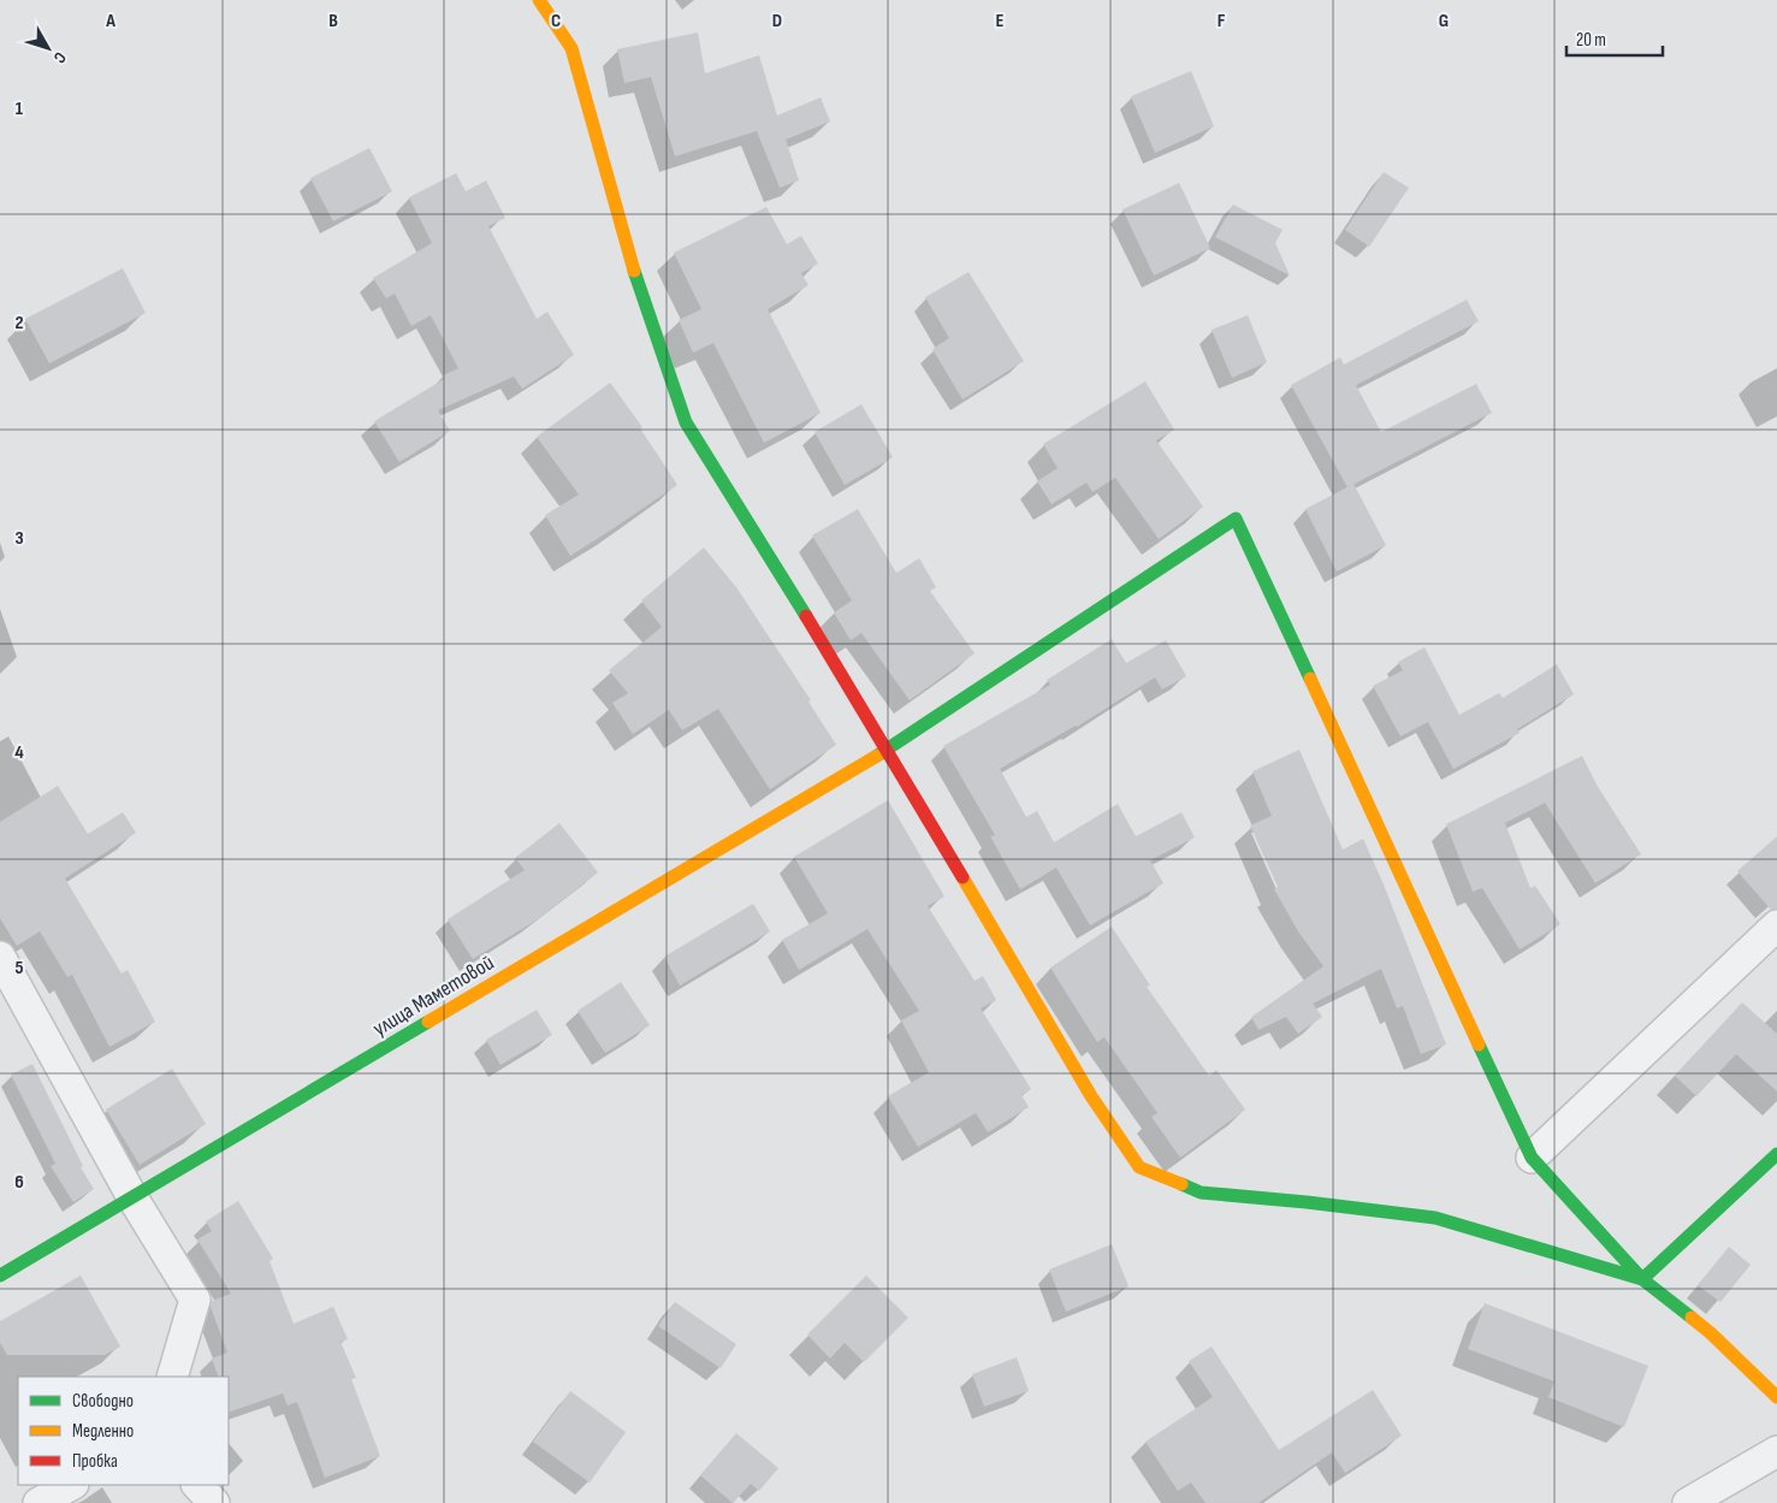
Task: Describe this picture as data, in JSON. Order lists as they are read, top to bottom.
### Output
{
  "streets": {
    "street": ["улица Маметовой"]
  },
  "legend": ["Свободно", "Медленно", "Пробка"],
  "scale_bar": "20 m",
  "north": "bottom right",
  "grid": {
    "columns": [
      "A",
      "B",
      "C",
      "D",
      "E",
      "F",
      "G"
    ],
    "rows": [
      "1",
      "2",
      "3",
      "4",
      "5",
      "6"
    ]
  }
}
